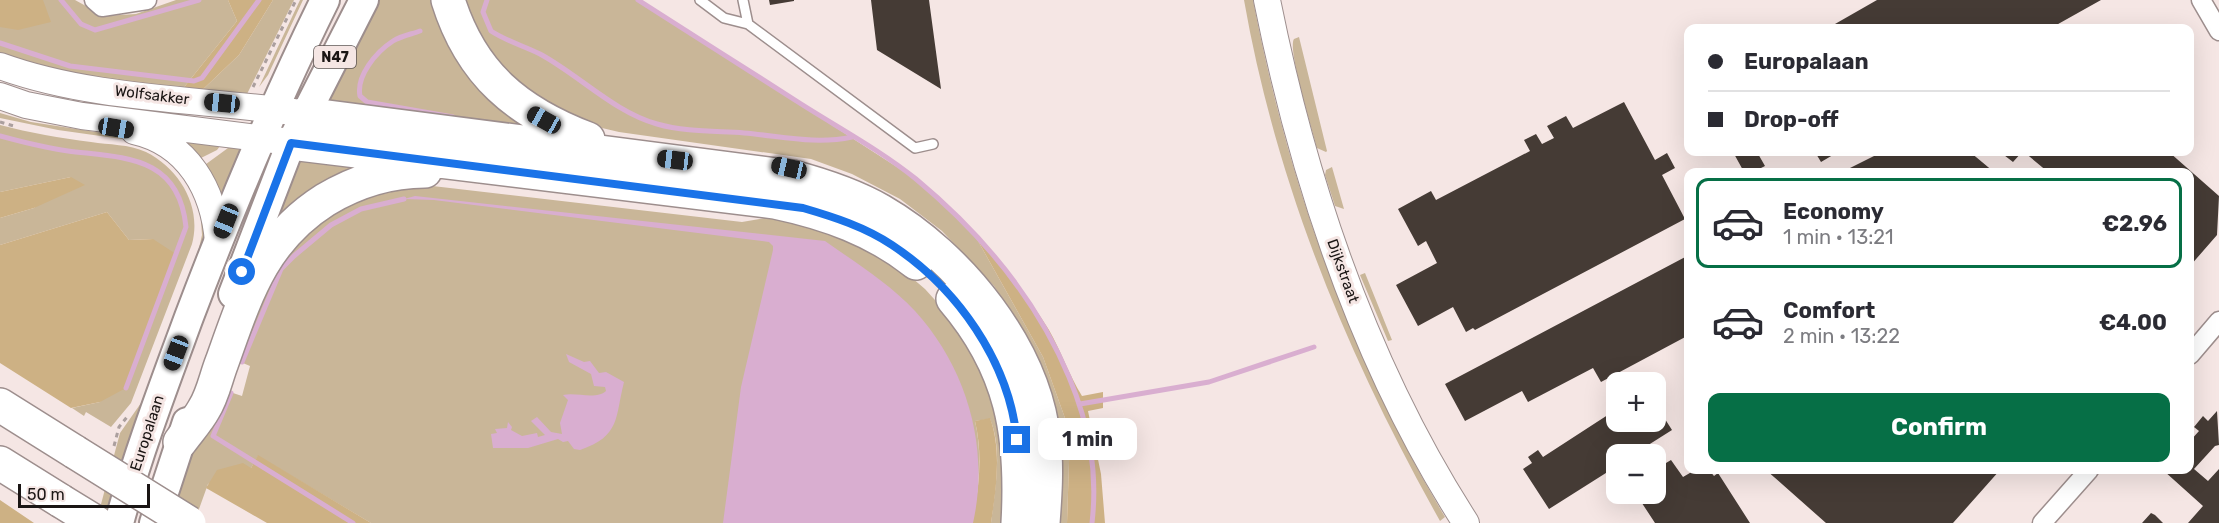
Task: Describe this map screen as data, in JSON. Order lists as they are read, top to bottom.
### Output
{
  "streets": {
    "main road": ["N47", "Europalaan"],
    "street": ["Wolfsakker", "Dijkstraat"]
  },
  "crossings": [
    ["N47", "Wolfsakker"],
    ["N47", "Europalaan"],
    ["Wolfsakker", "Europalaan"]
  ],
  "scale_bar": "50 m",
  "page": {
    "banner": ["Europalaan", "Drop-off"],
    "list": [
      {
        "name": "Economy",
        "note": "1 min · 13:21",
        "value": "€2.96"
      },
      {
        "name": "Comfort",
        "note": "2 min · 13:22",
        "value": "€4.00"
      }
    ],
    "map_buttons": ["+", "−"],
    "buttons": "Confirm",
    "bubble": "1 min",
    "scale": "50 m"
  }
}
